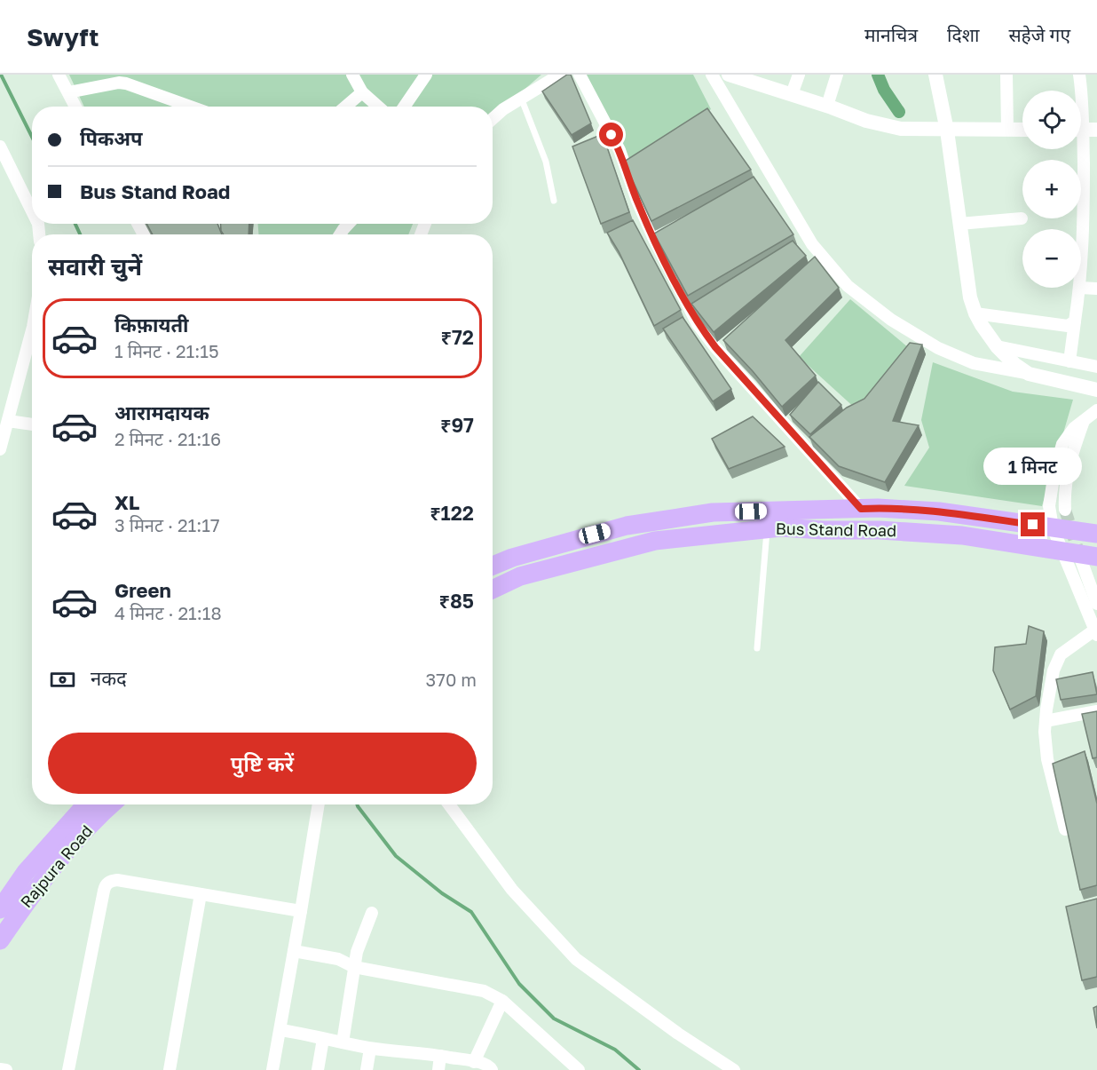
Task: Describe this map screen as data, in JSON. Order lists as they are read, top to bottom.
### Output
{
  "streets": {
    "main road": ["Bus Stand Road", "Rajpura Road"]
  },
  "page": {
    "header": "Swyft",
    "nav": ["मानचित्र", "दिशा", "सहेजे गए"],
    "map_buttons": ["+", "−"],
    "banner": ["पिकअप", "Bus Stand Road"],
    "heading": "सवारी चुनें",
    "list": [
      {
        "name": "किफ़ायती",
        "note": "1 मिनट · 21:15",
        "value": "₹72"
      },
      {
        "name": "आरामदायक",
        "note": "2 मिनट · 21:16",
        "value": "₹97"
      },
      {
        "name": "XL",
        "note": "3 मिनट · 21:17",
        "value": "₹122"
      },
      {
        "name": "Green",
        "note": "4 मिनट · 21:18",
        "value": "₹85"
      }
    ],
    "bubble": "1 मिनट",
    "pay": ["नकद", "370 m"],
    "buttons": "पुष्टि करें"
  }
}
